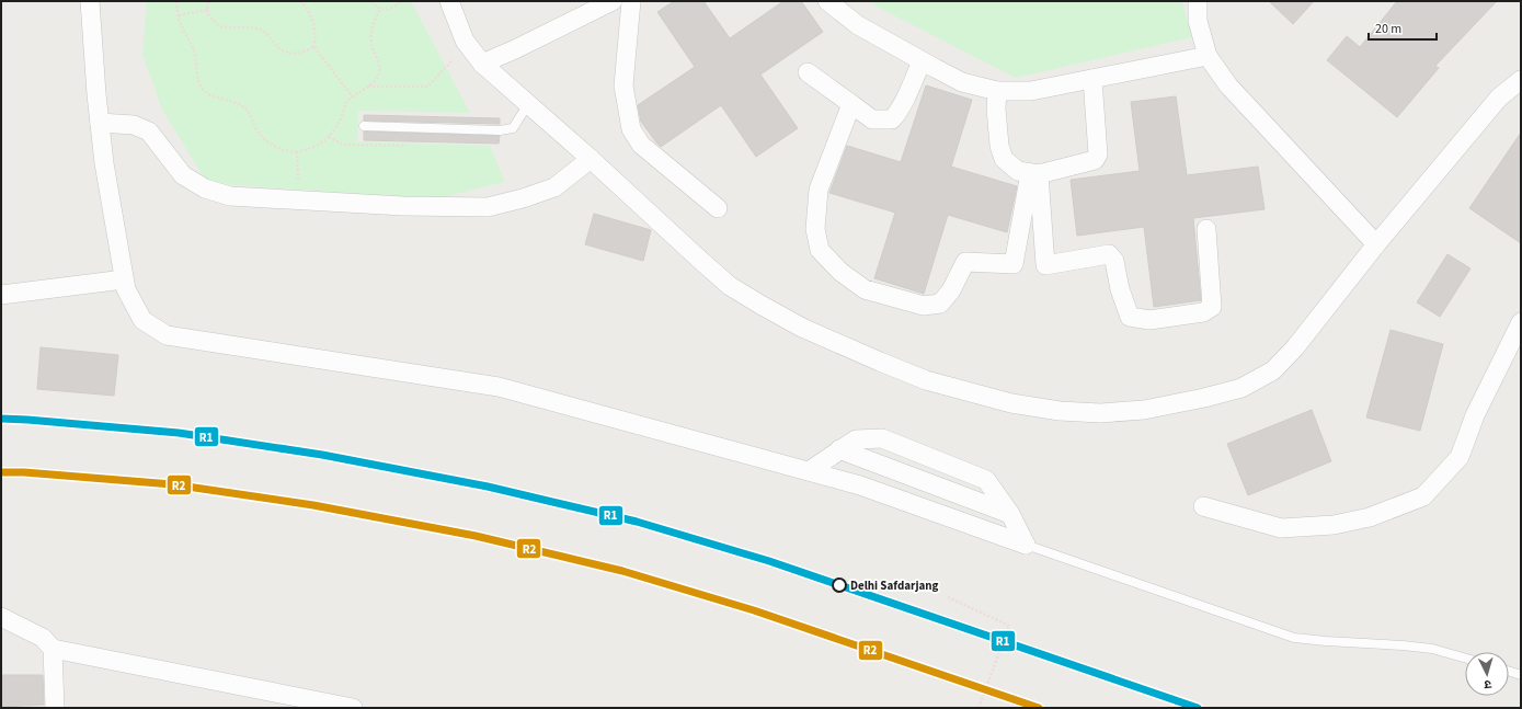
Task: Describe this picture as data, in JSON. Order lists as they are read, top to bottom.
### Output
{
  "places": ["Delhi Safdarjang"],
  "lines": ["transit line R1", "transit line R2"],
  "scale_bar": "20 m",
  "north": "bottom"
}
